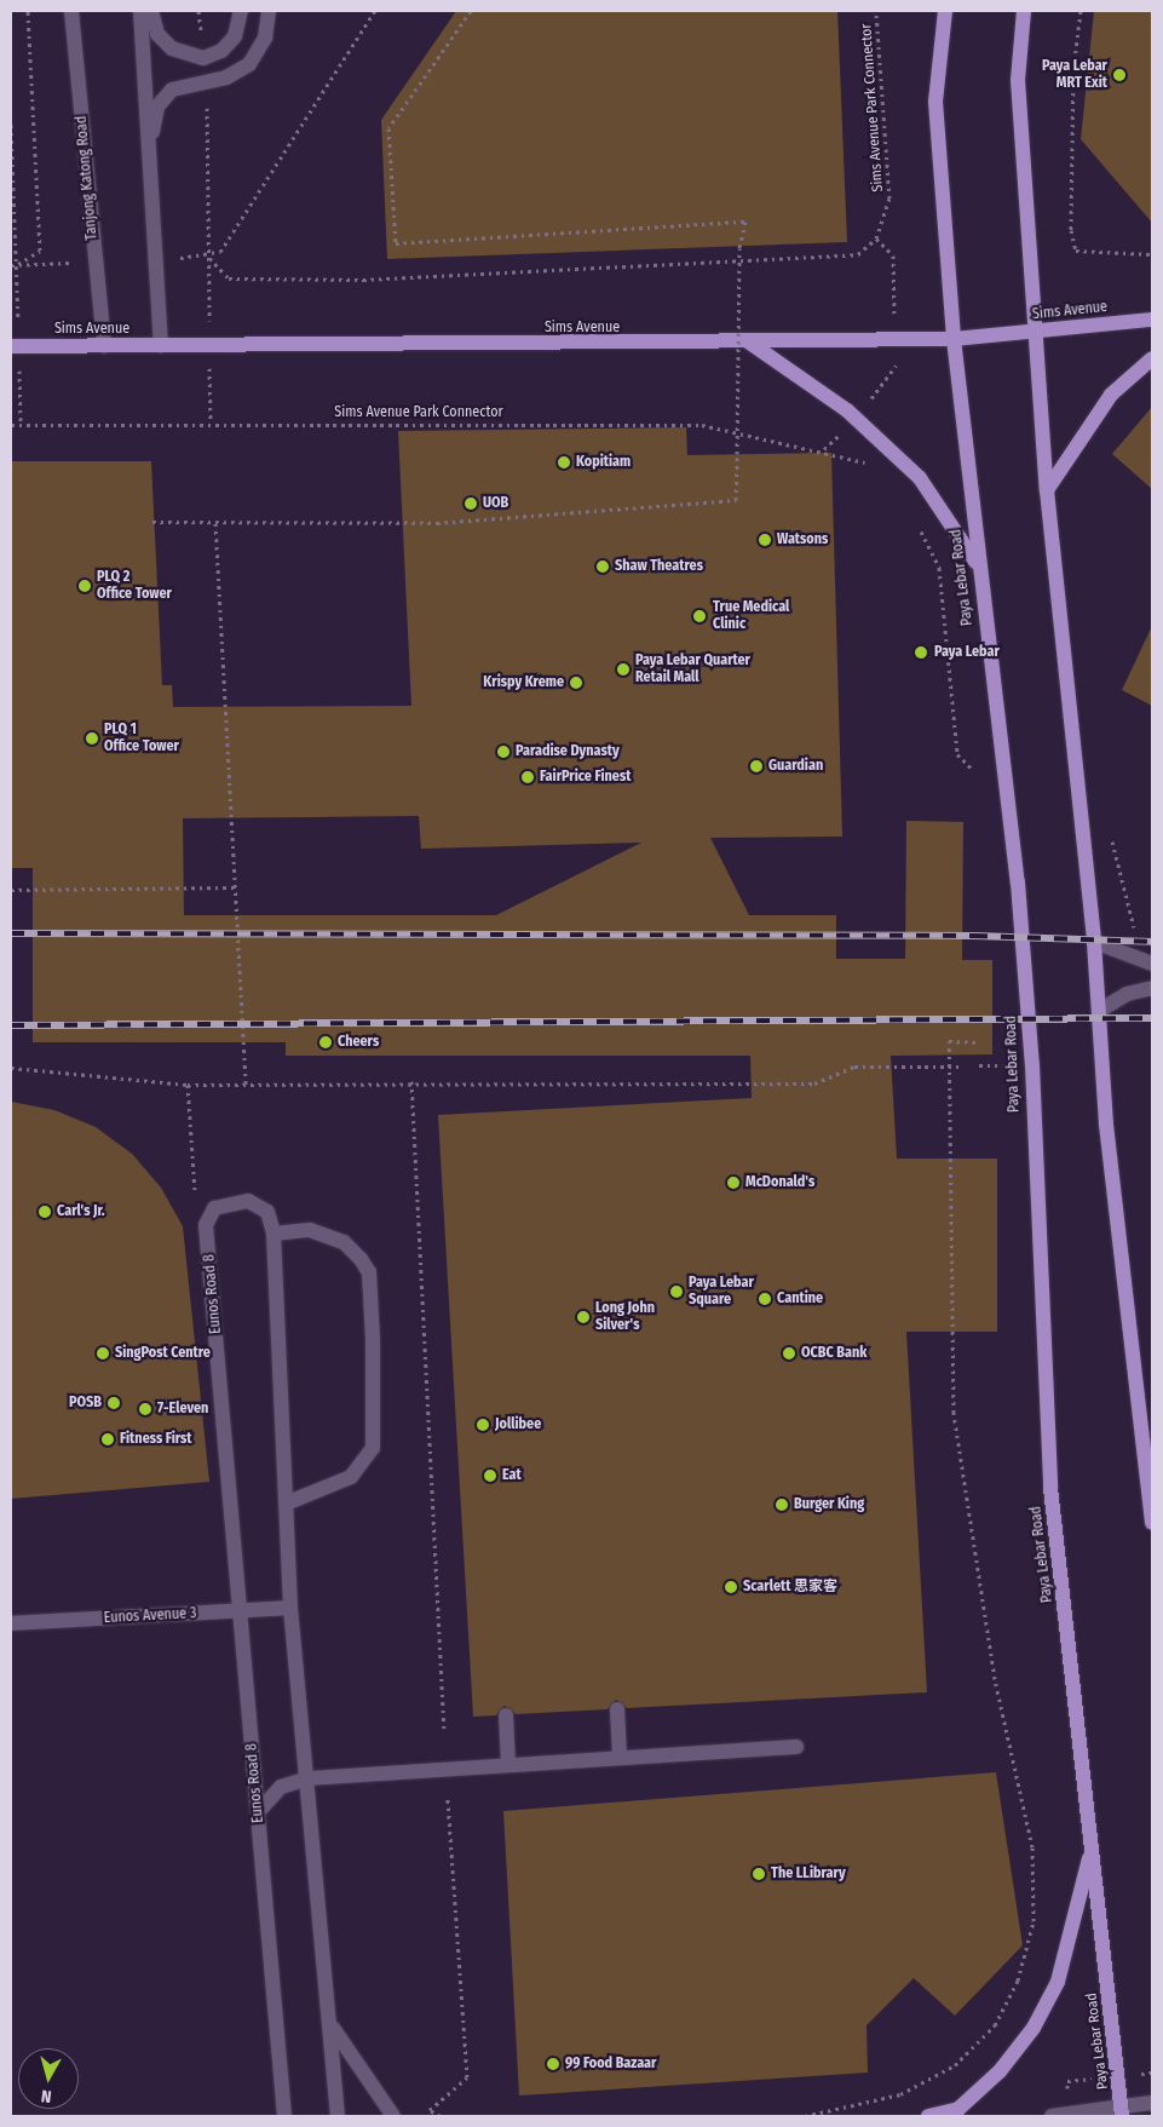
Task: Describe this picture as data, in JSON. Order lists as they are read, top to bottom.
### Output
{
  "streets": {
    "main road": ["Sims Avenue", "Paya Lebar Road"],
    "street": ["Tanjong Katong Road", "Eunos Road 8", "Eunos Avenue 3"],
    "path": ["Sims Avenue Park Connector"]
  },
  "crossings": [
    ["Tanjong Katong Road", "Sims Avenue"],
    ["Sims Avenue", "Paya Lebar Road"],
    ["Eunos Road 8", "Eunos Avenue 3"]
  ],
  "places": [
    "Paya Lebar MRT Exit",
    "Kopitiam",
    "UOB",
    "Watsons",
    "Shaw Theatres",
    "PLQ 2 Office Tower",
    "True Medical Clinic",
    "Paya Lebar",
    "Paya Lebar Quarter Retail Mall",
    "Krispy Kreme",
    "PLQ 1 Office Tower",
    "Paradise Dynasty",
    "Guardian",
    "FairPrice Finest",
    "Cheers",
    "McDonald's",
    "Carl's Jr.",
    "Paya Lebar Square",
    "Cantine",
    "Long John Silver's",
    "SingPost Centre",
    "OCBC Bank",
    "POSB",
    "7-Eleven",
    "Jollibee",
    "Fitness First",
    "Eat",
    "Burger King",
    "Scarlett 思家客",
    "The LLibrary",
    "99 Food Bazaar"
  ],
  "north": "bottom"
}
